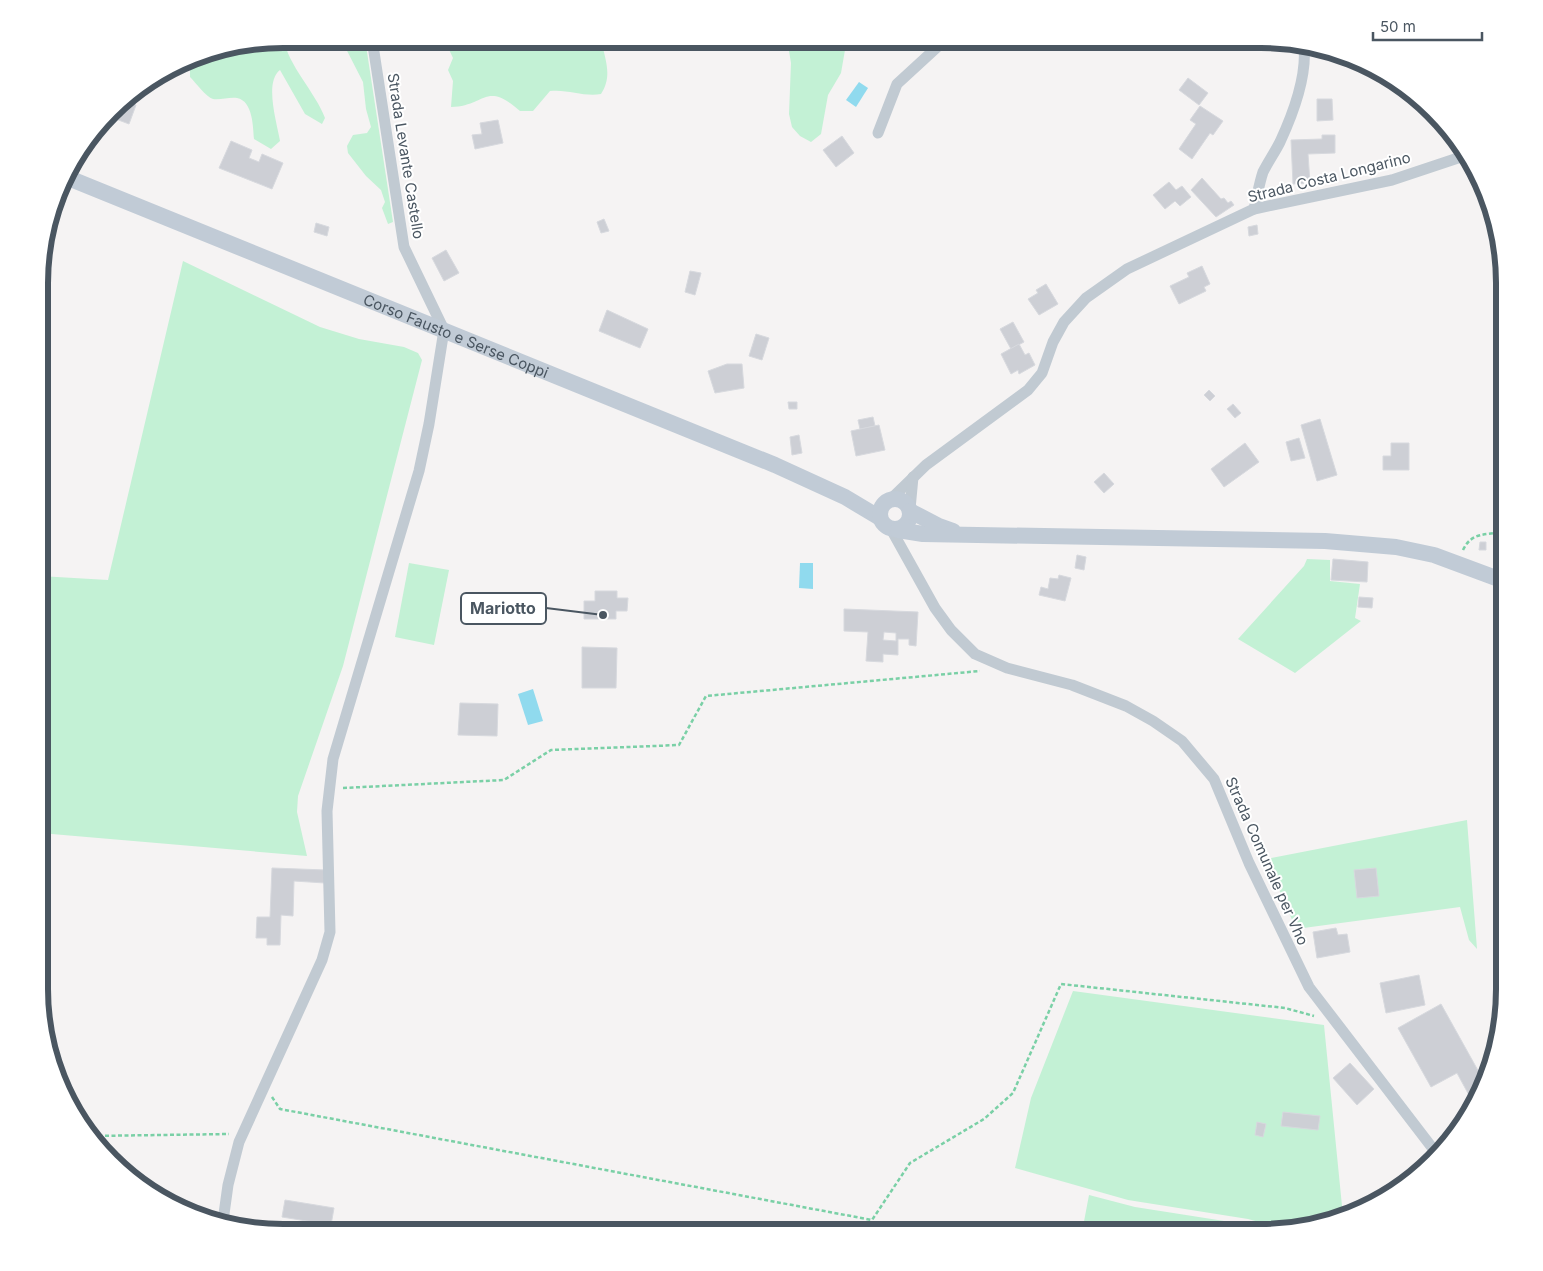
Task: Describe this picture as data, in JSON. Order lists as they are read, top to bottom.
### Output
{
  "streets": {
    "street": [
      "Strada Levante Castello",
      "Strada Costa Longarino",
      "Corso Fausto e Serse Coppi",
      "Strada Comunale per Vho"
    ]
  },
  "crossings": [
    ["Strada Levante Castello", "Corso Fausto e Serse Coppi"],
    ["Strada Costa Longarino", "Corso Fausto e Serse Coppi"],
    ["Strada Costa Longarino", "Strada Comunale per Vho"],
    ["Corso Fausto e Serse Coppi", "Strada Comunale per Vho"]
  ],
  "places": ["Mariotto"],
  "scale_bar": "50 m"
}
